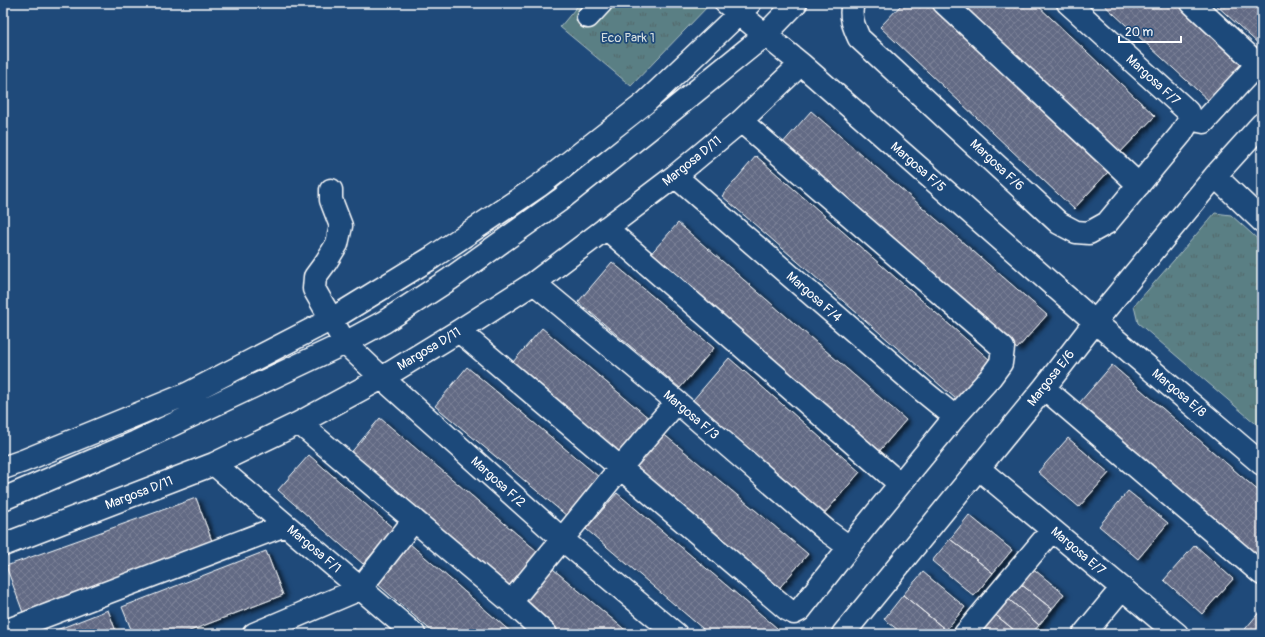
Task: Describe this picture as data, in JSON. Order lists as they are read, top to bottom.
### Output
{
  "streets": {
    "street": [
      "Margosa F/7",
      "Margosa D/11",
      "Margosa F/6",
      "Margosa F/5",
      "Margosa F/4",
      "Margosa E/6",
      "Margosa E/8",
      "Margosa F/3",
      "Margosa F/2",
      "Margosa F/1",
      "Margosa E/7"
    ]
  },
  "crossings": [
    ["Margosa D/11", "Margosa F/5"],
    ["Margosa D/11", "Margosa F/4"],
    ["Margosa D/11", "Margosa F/3"],
    ["Margosa D/11", "Margosa F/2"],
    ["Margosa D/11", "Margosa F/1"],
    ["Margosa F/5", "Margosa E/6"],
    ["Margosa F/5", "Margosa E/8"],
    ["Margosa E/6", "Margosa E/8"],
    ["Margosa E/6", "Margosa E/7"]
  ],
  "parks": ["Eco Park 1"],
  "scale_bar": "20 m"
}
